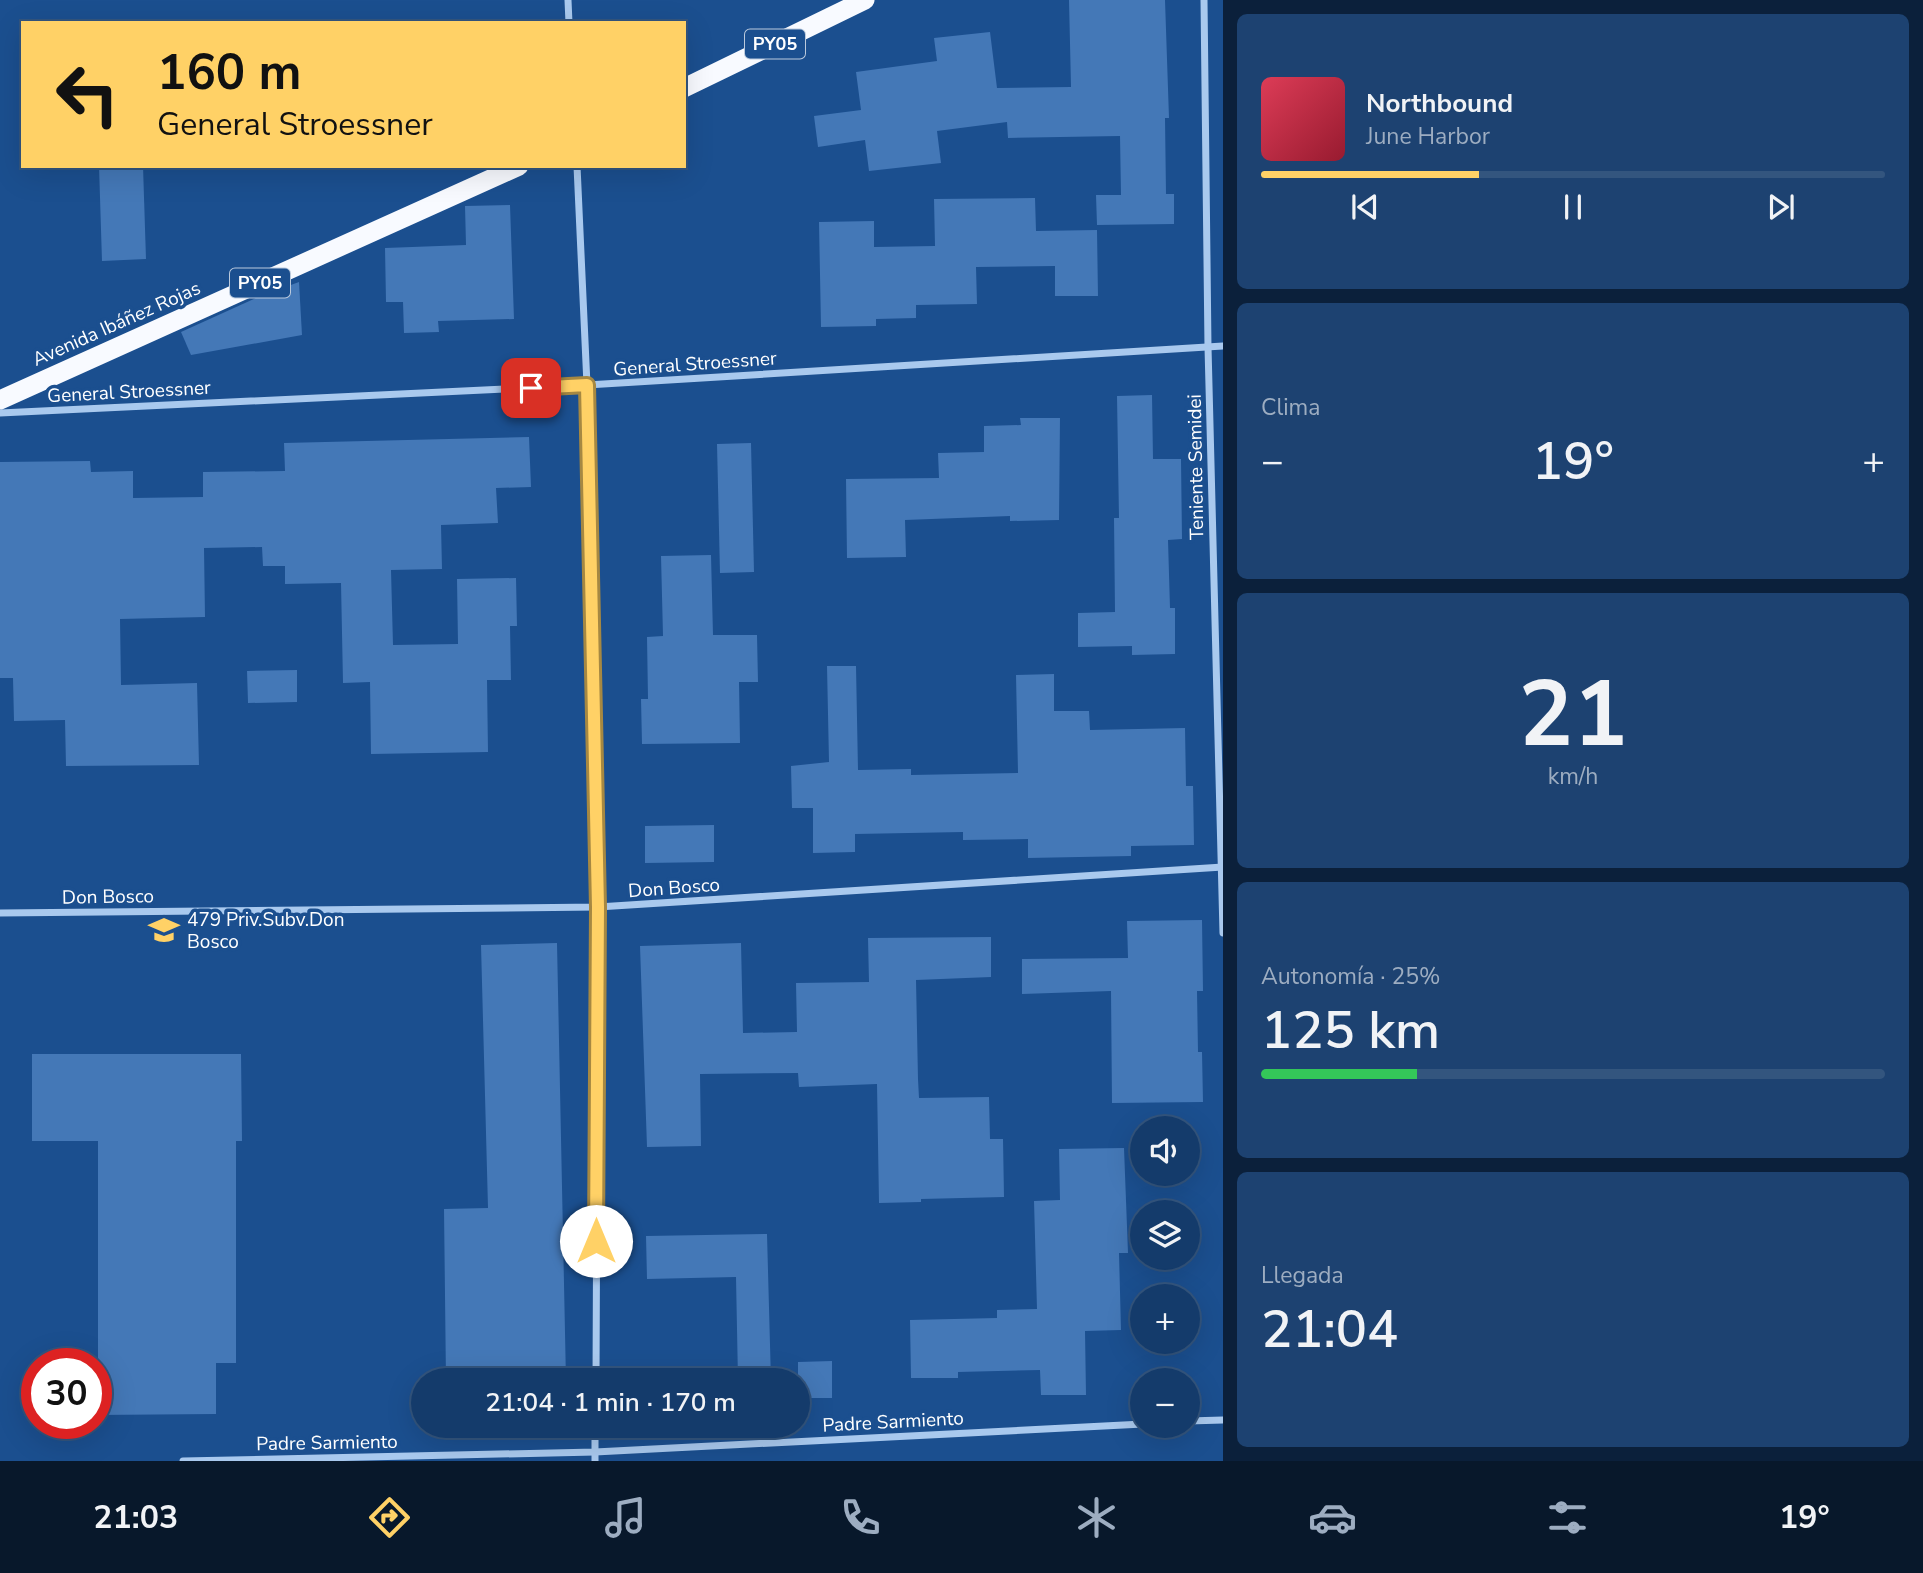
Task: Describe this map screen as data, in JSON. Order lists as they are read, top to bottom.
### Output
{
  "streets": {
    "highway": ["PY05", "Avenida Ibáñez Rojas"],
    "street": [
      "General Stroessner",
      "Teniente Semidei",
      "Don Bosco",
      "Padre Sarmiento"
    ]
  },
  "crossings": [
    ["General Stroessner", "Teniente Semidei"],
    ["Teniente Semidei", "Don Bosco"]
  ],
  "places": {
    "school or university": ["479 Priv.Subv.Don Bosco"]
  },
  "page": {
    "turn": ["160 m", "General Stroessner"],
    "song": ["Northbound", "June Harbor"],
    "tile": [
      "Clima",
      ["21", "km/h"],
      ["Autonomía · 25%", "125 km"],
      ["Llegada", "21:04"]
    ],
    "heat": ["−", "19°", "+"],
    "map_buttons": ["+", "−"],
    "limit": "30",
    "trip": "21:04 · 1 min · 170 m",
    "tabs": ["21:03", "19°"]
  }
}
